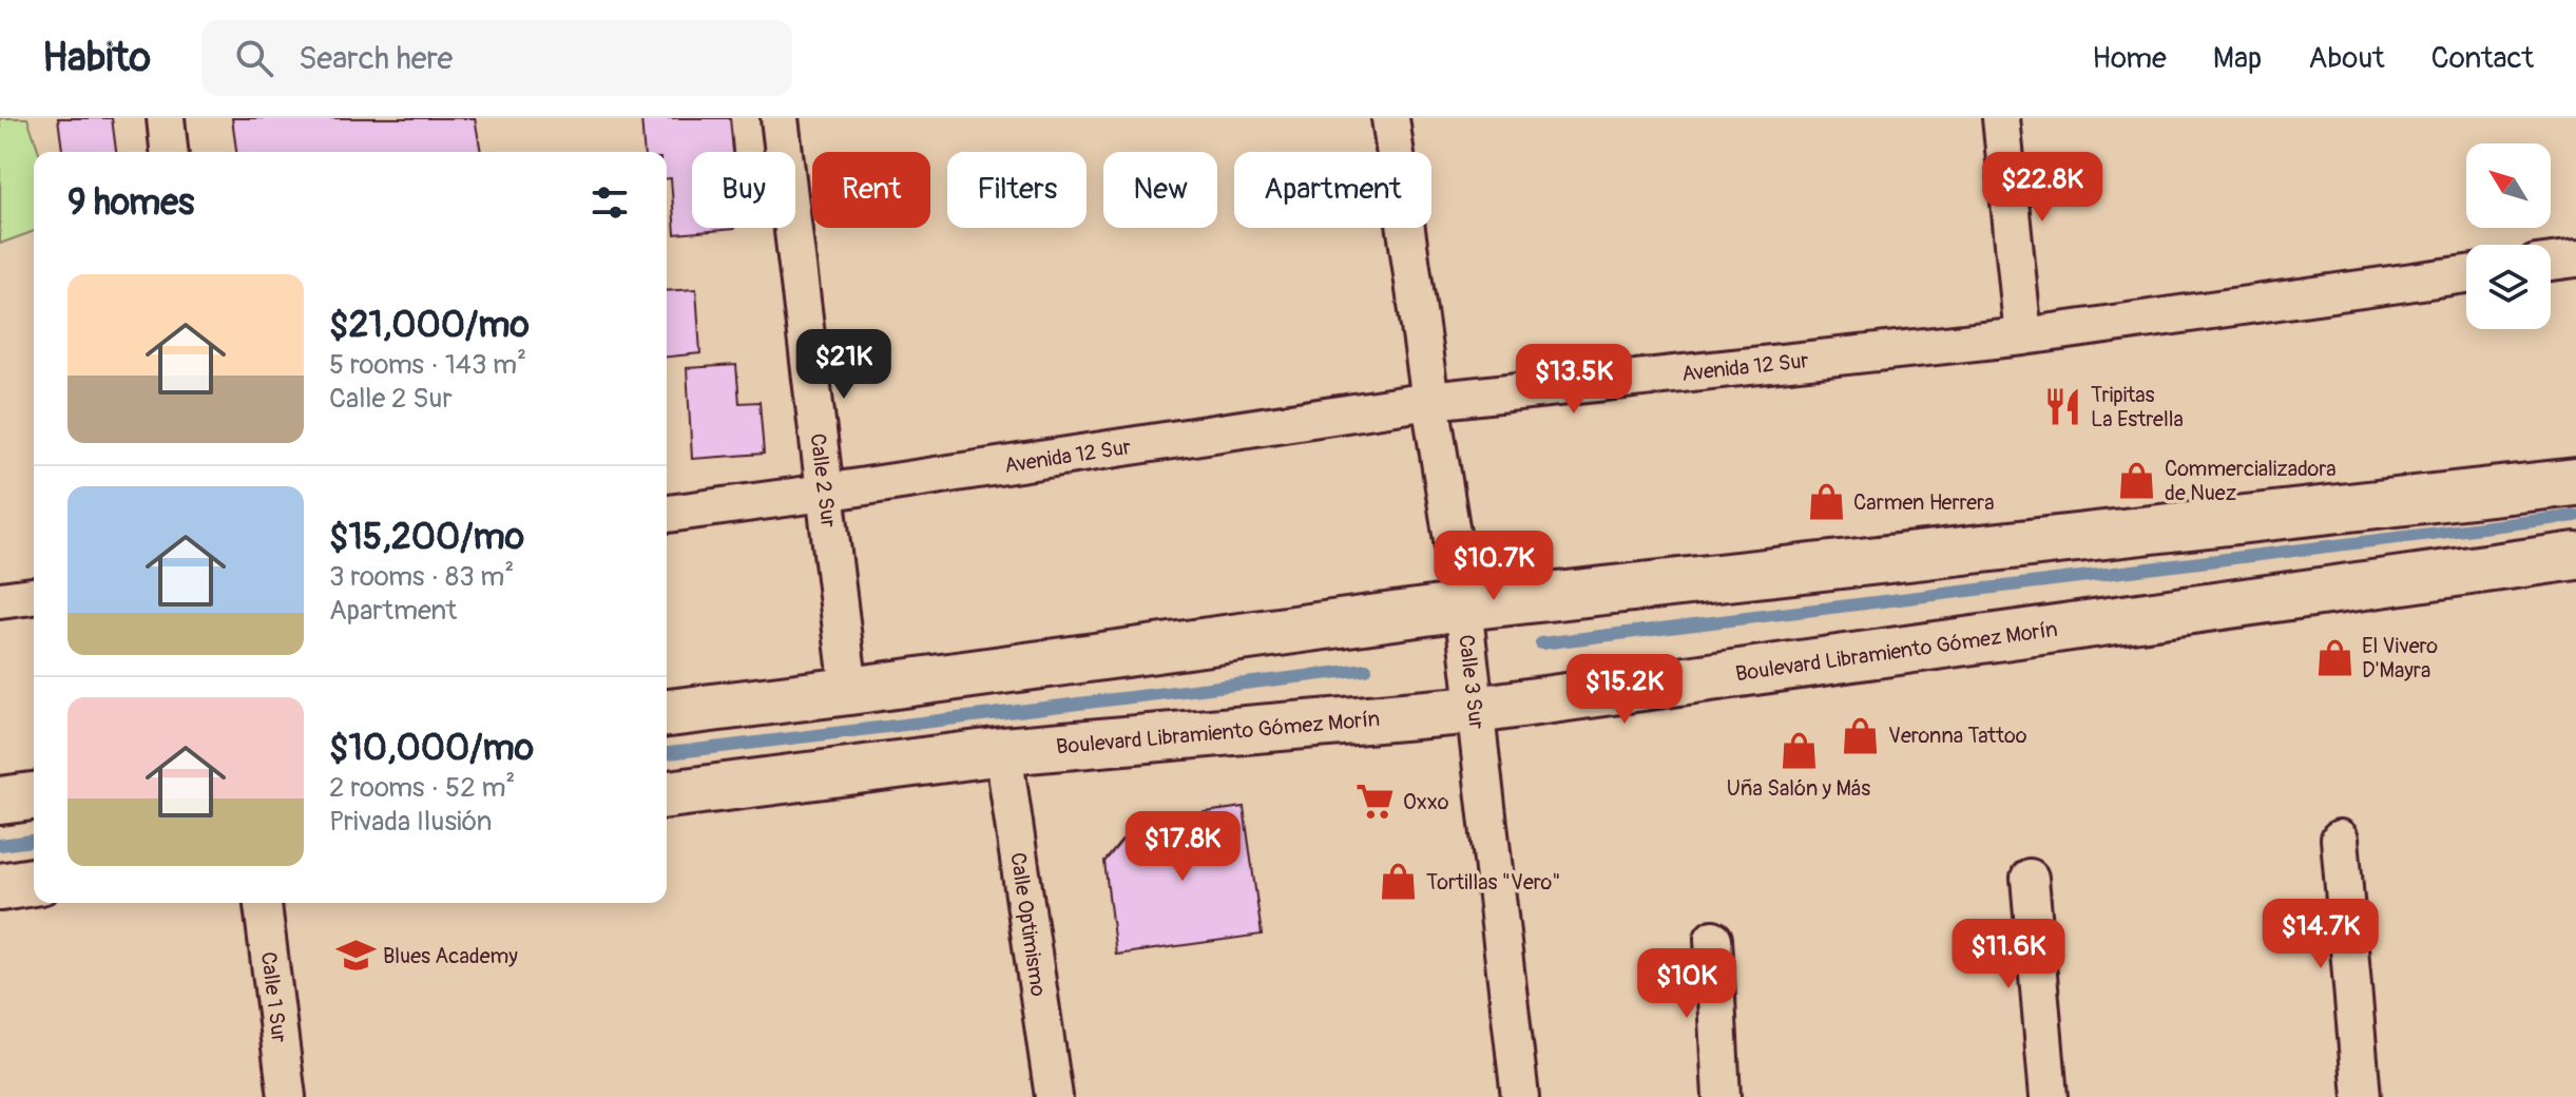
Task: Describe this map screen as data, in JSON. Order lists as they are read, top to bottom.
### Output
{
  "streets": {
    "main road": ["Boulevard Libramiento Gómez Morín"],
    "street": [
      "Avenida 12 Sur",
      "Calle 2 Sur",
      "Calle 3 Sur",
      "Calle Optimismo",
      "Calle 1 Sur"
    ]
  },
  "crossings": [
    ["Avenida 12 Sur", "Calle 2 Sur"],
    ["Avenida 12 Sur", "Calle 3 Sur"],
    ["Boulevard Libramiento Gómez Morín", "Calle 3 Sur"],
    ["Boulevard Libramiento Gómez Morín", "Calle Optimismo"]
  ],
  "places": {
    "restaurant": ["Tripitas La Estrella"],
    "shop": [
      "Commercializadora de Nuez",
      "Carmen Herrera",
      "El Vivero D'Mayra",
      "Veronna Tattoo",
      "Uña Salón y Más",
      "Tortillas \"Vero\""
    ],
    "supermarket": ["Oxxo"],
    "school or university": ["Blues Academy"]
  },
  "north": "top left",
  "page": {
    "header": "Habito",
    "search": "Search here",
    "nav": [
      "Home",
      "Map",
      "About",
      "Contact"
    ],
    "price": [
      "$22.8K",
      "$21K",
      "$13.5K",
      "$10.7K",
      "$15.2K",
      "$17.8K",
      "$14.7K",
      "$11.6K",
      "$10K"
    ],
    "chip": [
      "Buy",
      "Rent",
      "Filters",
      "New",
      "Apartment"
    ],
    "heading": "9 homes",
    "list": [
      {
        "name": "$21,000/mo",
        "note": "5 rooms · 143 m² · Calle 2 Sur"
      },
      {
        "name": "$15,200/mo",
        "note": "3 rooms · 83 m² · Apartment"
      },
      {
        "name": "$10,000/mo",
        "note": "2 rooms · 52 m² · Privada Ilusión"
      }
    ]
  }
}
